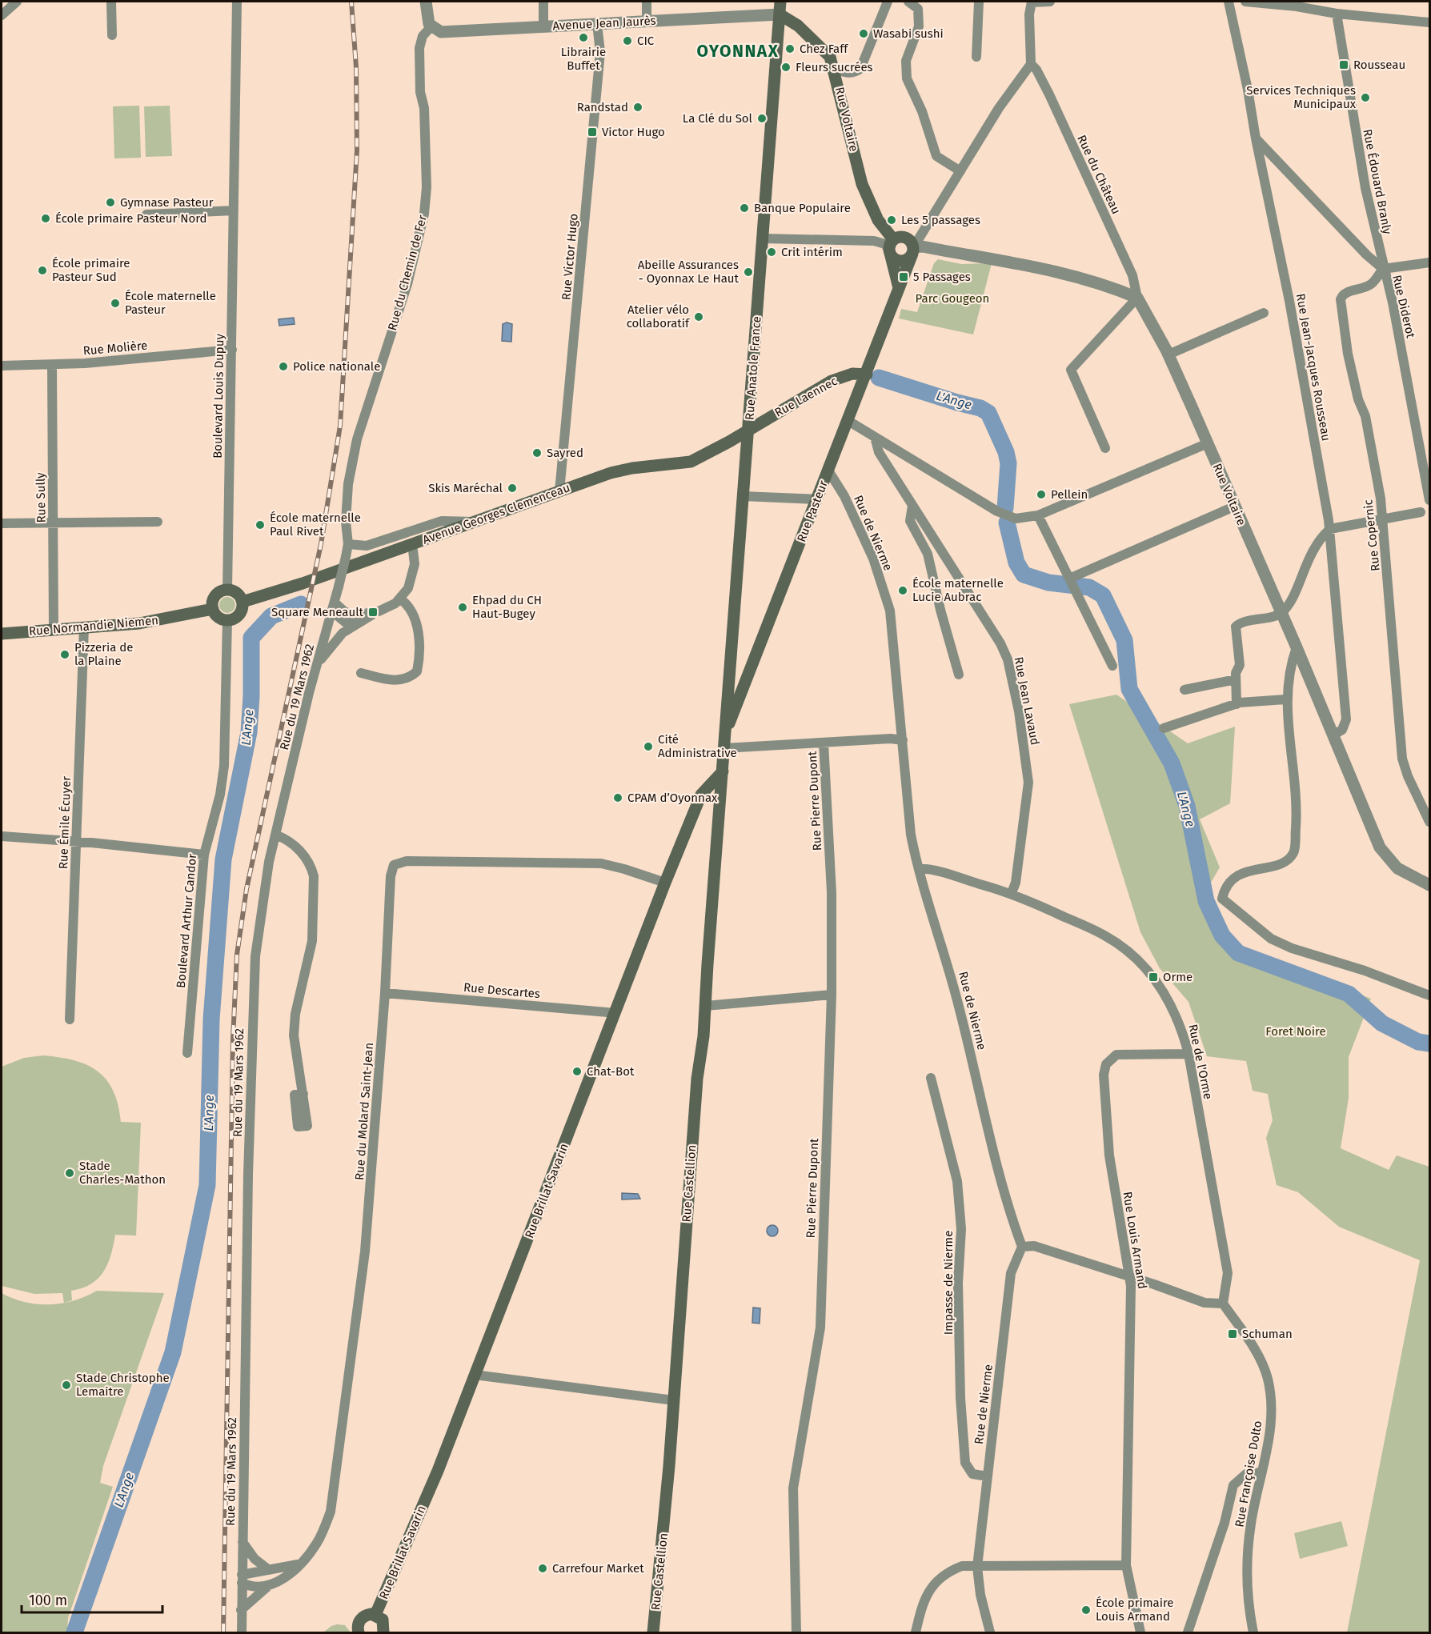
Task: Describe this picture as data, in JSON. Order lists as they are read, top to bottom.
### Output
{
  "streets": {
    "main road": [
      "Rue Voltaire",
      "Rue Anatole France",
      "Rue Laennec",
      "Rue Pasteur",
      "Avenue Georges Clemenceau",
      "Rue Normandie Niemen",
      "Rue Castellion",
      "Rue Brillat Savarin"
    ],
    "street": [
      "Avenue Jean Jaurès",
      "Rue du Château",
      "Rue Édouard Branly",
      "Rue Victor Hugo",
      "Rue du Chemin de Fer",
      "Rue Diderot",
      "Rue Molière",
      "Rue Jean-Jacques Rousseau",
      "Boulevard Louis Dupuy",
      "Rue Sully",
      "Rue de Nierme",
      "Rue Copernic",
      "Rue du 19 Mars 1962",
      "Rue Jean Lavaud",
      "Rue Pierre Dupont",
      "Rue Émile Écuyer",
      "Boulevard Arthur Candor",
      "Rue Descartes",
      "Rue de l'Orme",
      "Rue du Molard Saint-Jean",
      "Rue Louis Armand",
      "Impasse de Nierme",
      "Rue Françoise Dolto"
    ]
  },
  "crossings": [
    ["Avenue Jean Jaurès", "Rue Voltaire"],
    ["Avenue Jean Jaurès", "Rue Victor Hugo"],
    ["Avenue Jean Jaurès", "Rue du Chemin de Fer"],
    ["Avenue Jean Jaurès", "Rue Anatole France"],
    ["Rue Voltaire", "Rue du Château"],
    ["Rue Voltaire", "Rue Jean-Jacques Rousseau"],
    ["Rue Voltaire", "Rue Anatole France"],
    ["Rue Voltaire", "Rue Pasteur"],
    ["Rue Édouard Branly", "Rue Diderot"],
    ["Rue Édouard Branly", "Rue Copernic"],
    ["Rue Victor Hugo", "Avenue Georges Clemenceau"],
    ["Rue du Chemin de Fer", "Rue du 19 Mars 1962"],
    ["Rue Diderot", "Rue Jean-Jacques Rousseau"],
    ["Rue Diderot", "Rue Copernic"],
    ["Rue Molière", "Boulevard Louis Dupuy"],
    ["Rue Molière", "Rue Sully"],
    ["Rue Anatole France", "Rue Laennec"],
    ["Rue Anatole France", "Rue Pasteur"],
    ["Rue Anatole France", "Avenue Georges Clemenceau"],
    ["Rue Anatole France", "Rue Castellion"],
    ["Boulevard Louis Dupuy", "Avenue Georges Clemenceau"],
    ["Boulevard Louis Dupuy", "Rue Normandie Niemen"],
    ["Boulevard Louis Dupuy", "Boulevard Arthur Candor"],
    ["Rue Laennec", "Rue Pasteur"],
    ["Rue Laennec", "Avenue Georges Clemenceau"],
    ["Rue Sully", "Rue Normandie Niemen"],
    ["Rue Pasteur", "Rue de Nierme"],
    ["Rue Pasteur", "Rue Castellion"],
    ["Avenue Georges Clemenceau", "Rue Normandie Niemen"],
    ["Avenue Georges Clemenceau", "Boulevard Arthur Candor"],
    ["Rue de Nierme", "Rue de l'Orme"],
    ["Rue de Nierme", "Impasse de Nierme"],
    ["Rue Normandie Niemen", "Rue Émile Écuyer"],
    ["Rue Normandie Niemen", "Boulevard Arthur Candor"],
    ["Rue du 19 Mars 1962", "Rue du Molard Saint-Jean"],
    ["Rue Jean Lavaud", "Rue de l'Orme"],
    ["Rue Descartes", "Rue du Molard Saint-Jean"],
    ["Rue Descartes", "Rue Brillat Savarin"],
    ["Rue de l'Orme", "Rue Louis Armand"],
    ["Rue de l'Orme", "Rue Françoise Dolto"],
    ["Rue du Molard Saint-Jean", "Rue Brillat Savarin"],
    ["Rue Castellion", "Rue Brillat Savarin"]
  ],
  "districts": ["OYONNAX"],
  "water": ["L'Ange"],
  "parks": ["Parc Gougeon", "Foret Noire"],
  "places": {
    "other": [
      "Wasabi sushi",
      "Librairie Buffet",
      "CIC",
      "Chez Faff",
      "Fleurs sucrées",
      "Services Techniques Municipaux",
      "Randstad",
      "La Clé du Sol",
      "Gymnase Pasteur",
      "Banque Populaire",
      "École primaire Pasteur Nord",
      "Les 5 passages",
      "Crit intérim",
      "École primaire Pasteur Sud",
      "Abeille Assurances - Oyonnax Le Haut",
      "École maternelle Pasteur",
      "Atelier vélo collaboratif",
      "Police nationale",
      "Sayred",
      "Skis Maréchal",
      "Pellein",
      "École maternelle Paul Rivet",
      "École maternelle Lucie Aubrac",
      "Ehpad du CH Haut-Bugey",
      "Pizzeria de la Plaine",
      "Cité Administrative",
      "CPAM d’Oyonnax",
      "Chat-Bot",
      "Stade Charles-Mathon",
      "Stade Christophe Lemaitre",
      "Carrefour Market",
      "École primaire Louis Armand"
    ],
    "transit": [
      "Rousseau",
      "Victor Hugo",
      "5 Passages",
      "Square Meneault",
      "Orme",
      "Schuman"
    ]
  },
  "scale_bar": "100 m"
}
